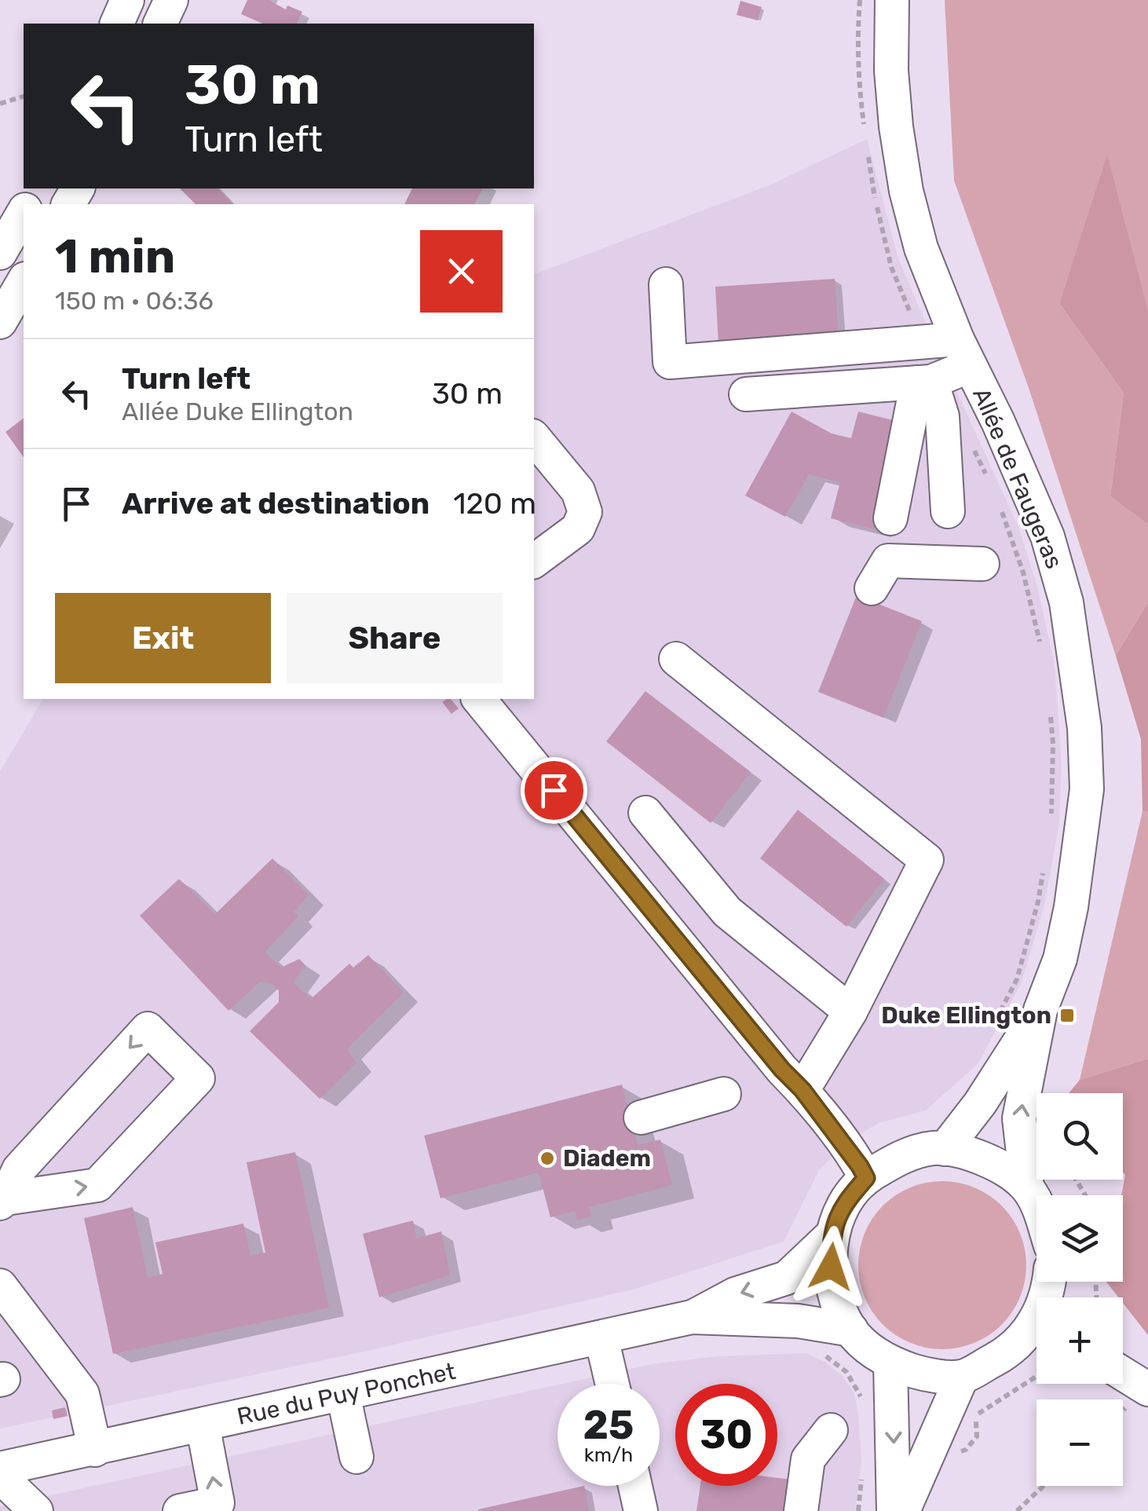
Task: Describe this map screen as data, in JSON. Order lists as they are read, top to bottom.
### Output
{
  "streets": {
    "street": ["Allée de Faugeras", "Rue du Puy Ponchet"]
  },
  "places": {
    "transit": ["Duke Ellington"],
    "other": ["Diadem"]
  },
  "page": {
    "turn": ["30 m", "Turn left"],
    "heading": ["1 min", "150 m · 06:36"],
    "list": [
      {
        "name": "Turn left",
        "note": "Allée Duke Ellington",
        "value": "30 m"
      },
      {
        "name": "Arrive at destination",
        "value": "120 m"
      }
    ],
    "buttons": ["Exit", "Share"],
    "map_buttons": ["+", "−"],
    "speed": "25 km/h",
    "limit": "30"
  }
}
